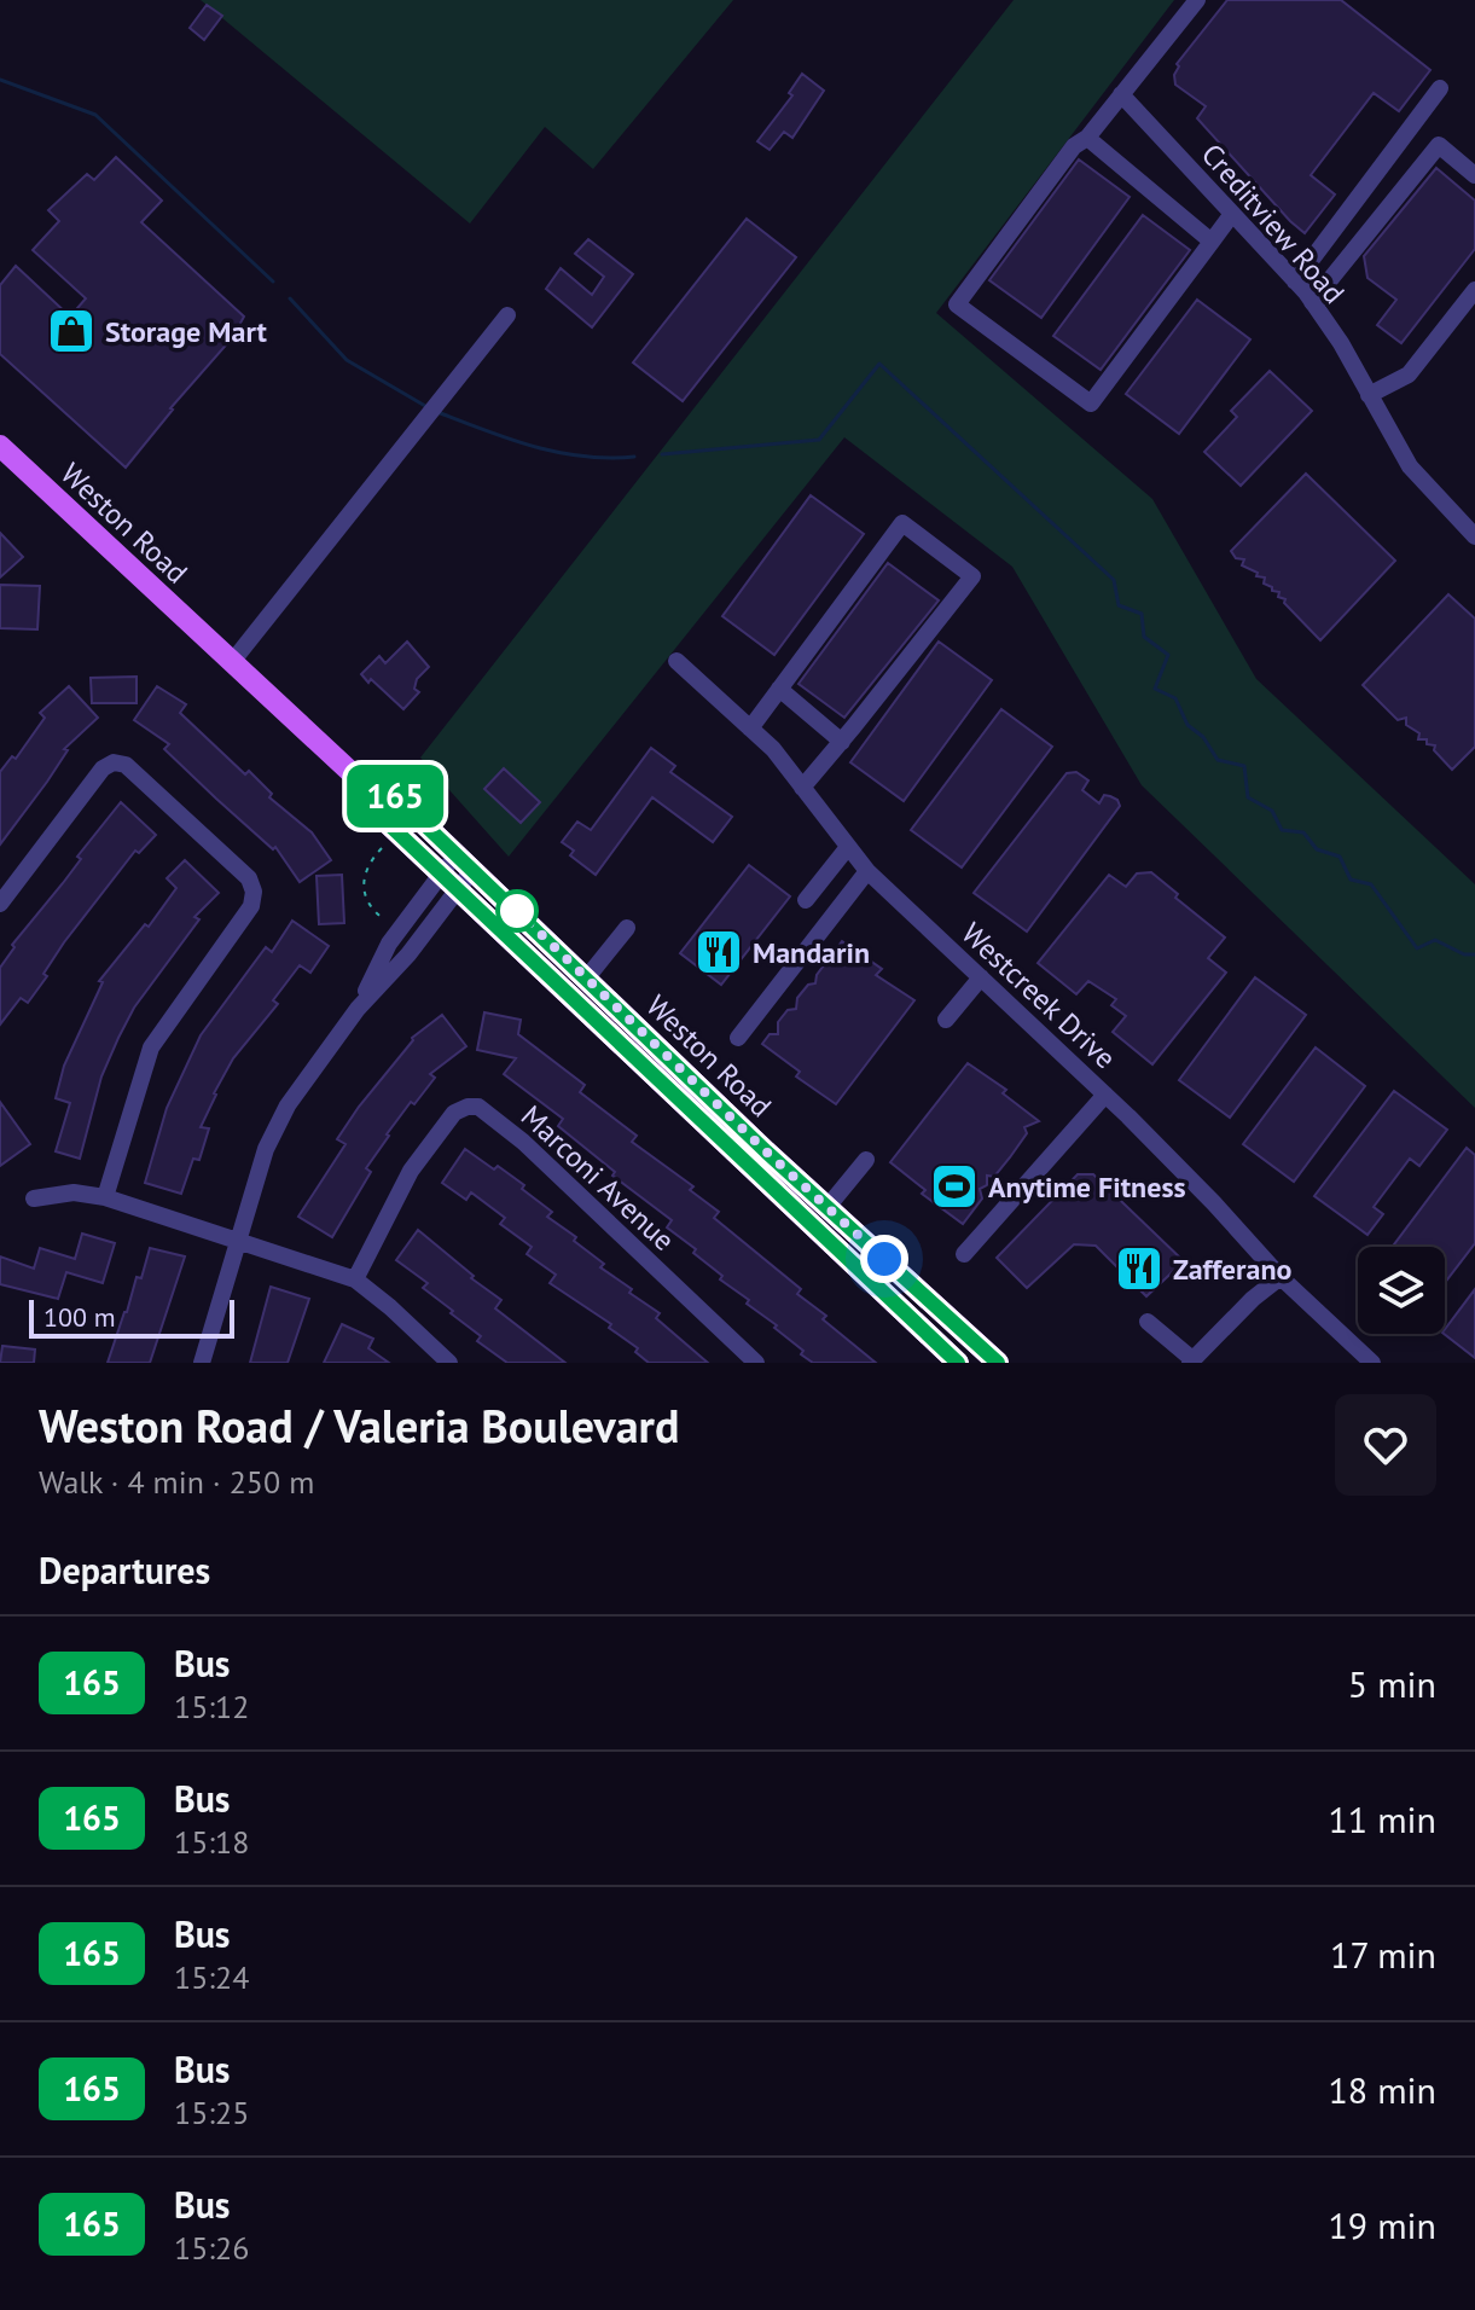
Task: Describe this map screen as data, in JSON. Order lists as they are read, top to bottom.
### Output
{
  "streets": {
    "main road": ["Weston Road"],
    "street": ["Creditview Road", "Westcreek Drive", "Marconi Avenue"]
  },
  "places": {
    "shop": ["Storage Mart"],
    "restaurant": ["Mandarin", "Zafferano"],
    "sports": ["Anytime Fitness"]
  },
  "lines": ["bus line 165"],
  "scale_bar": "100 m",
  "page": {
    "on_map": "165",
    "scale": "100 m",
    "heading": [
      ["Weston Road / Valeria Boulevard", "Walk · 4 min · 250 m"],
      "Departures"
    ],
    "list": [
      {
        "mark": "165",
        "name": "Bus",
        "note": "15:12",
        "value": "5 min"
      },
      {
        "mark": "165",
        "name": "Bus",
        "note": "15:18",
        "value": "11 min"
      },
      {
        "mark": "165",
        "name": "Bus",
        "note": "15:24",
        "value": "17 min"
      },
      {
        "mark": "165",
        "name": "Bus",
        "note": "15:25",
        "value": "18 min"
      },
      {
        "mark": "165",
        "name": "Bus",
        "note": "15:26",
        "value": "19 min"
      }
    ]
  }
}
